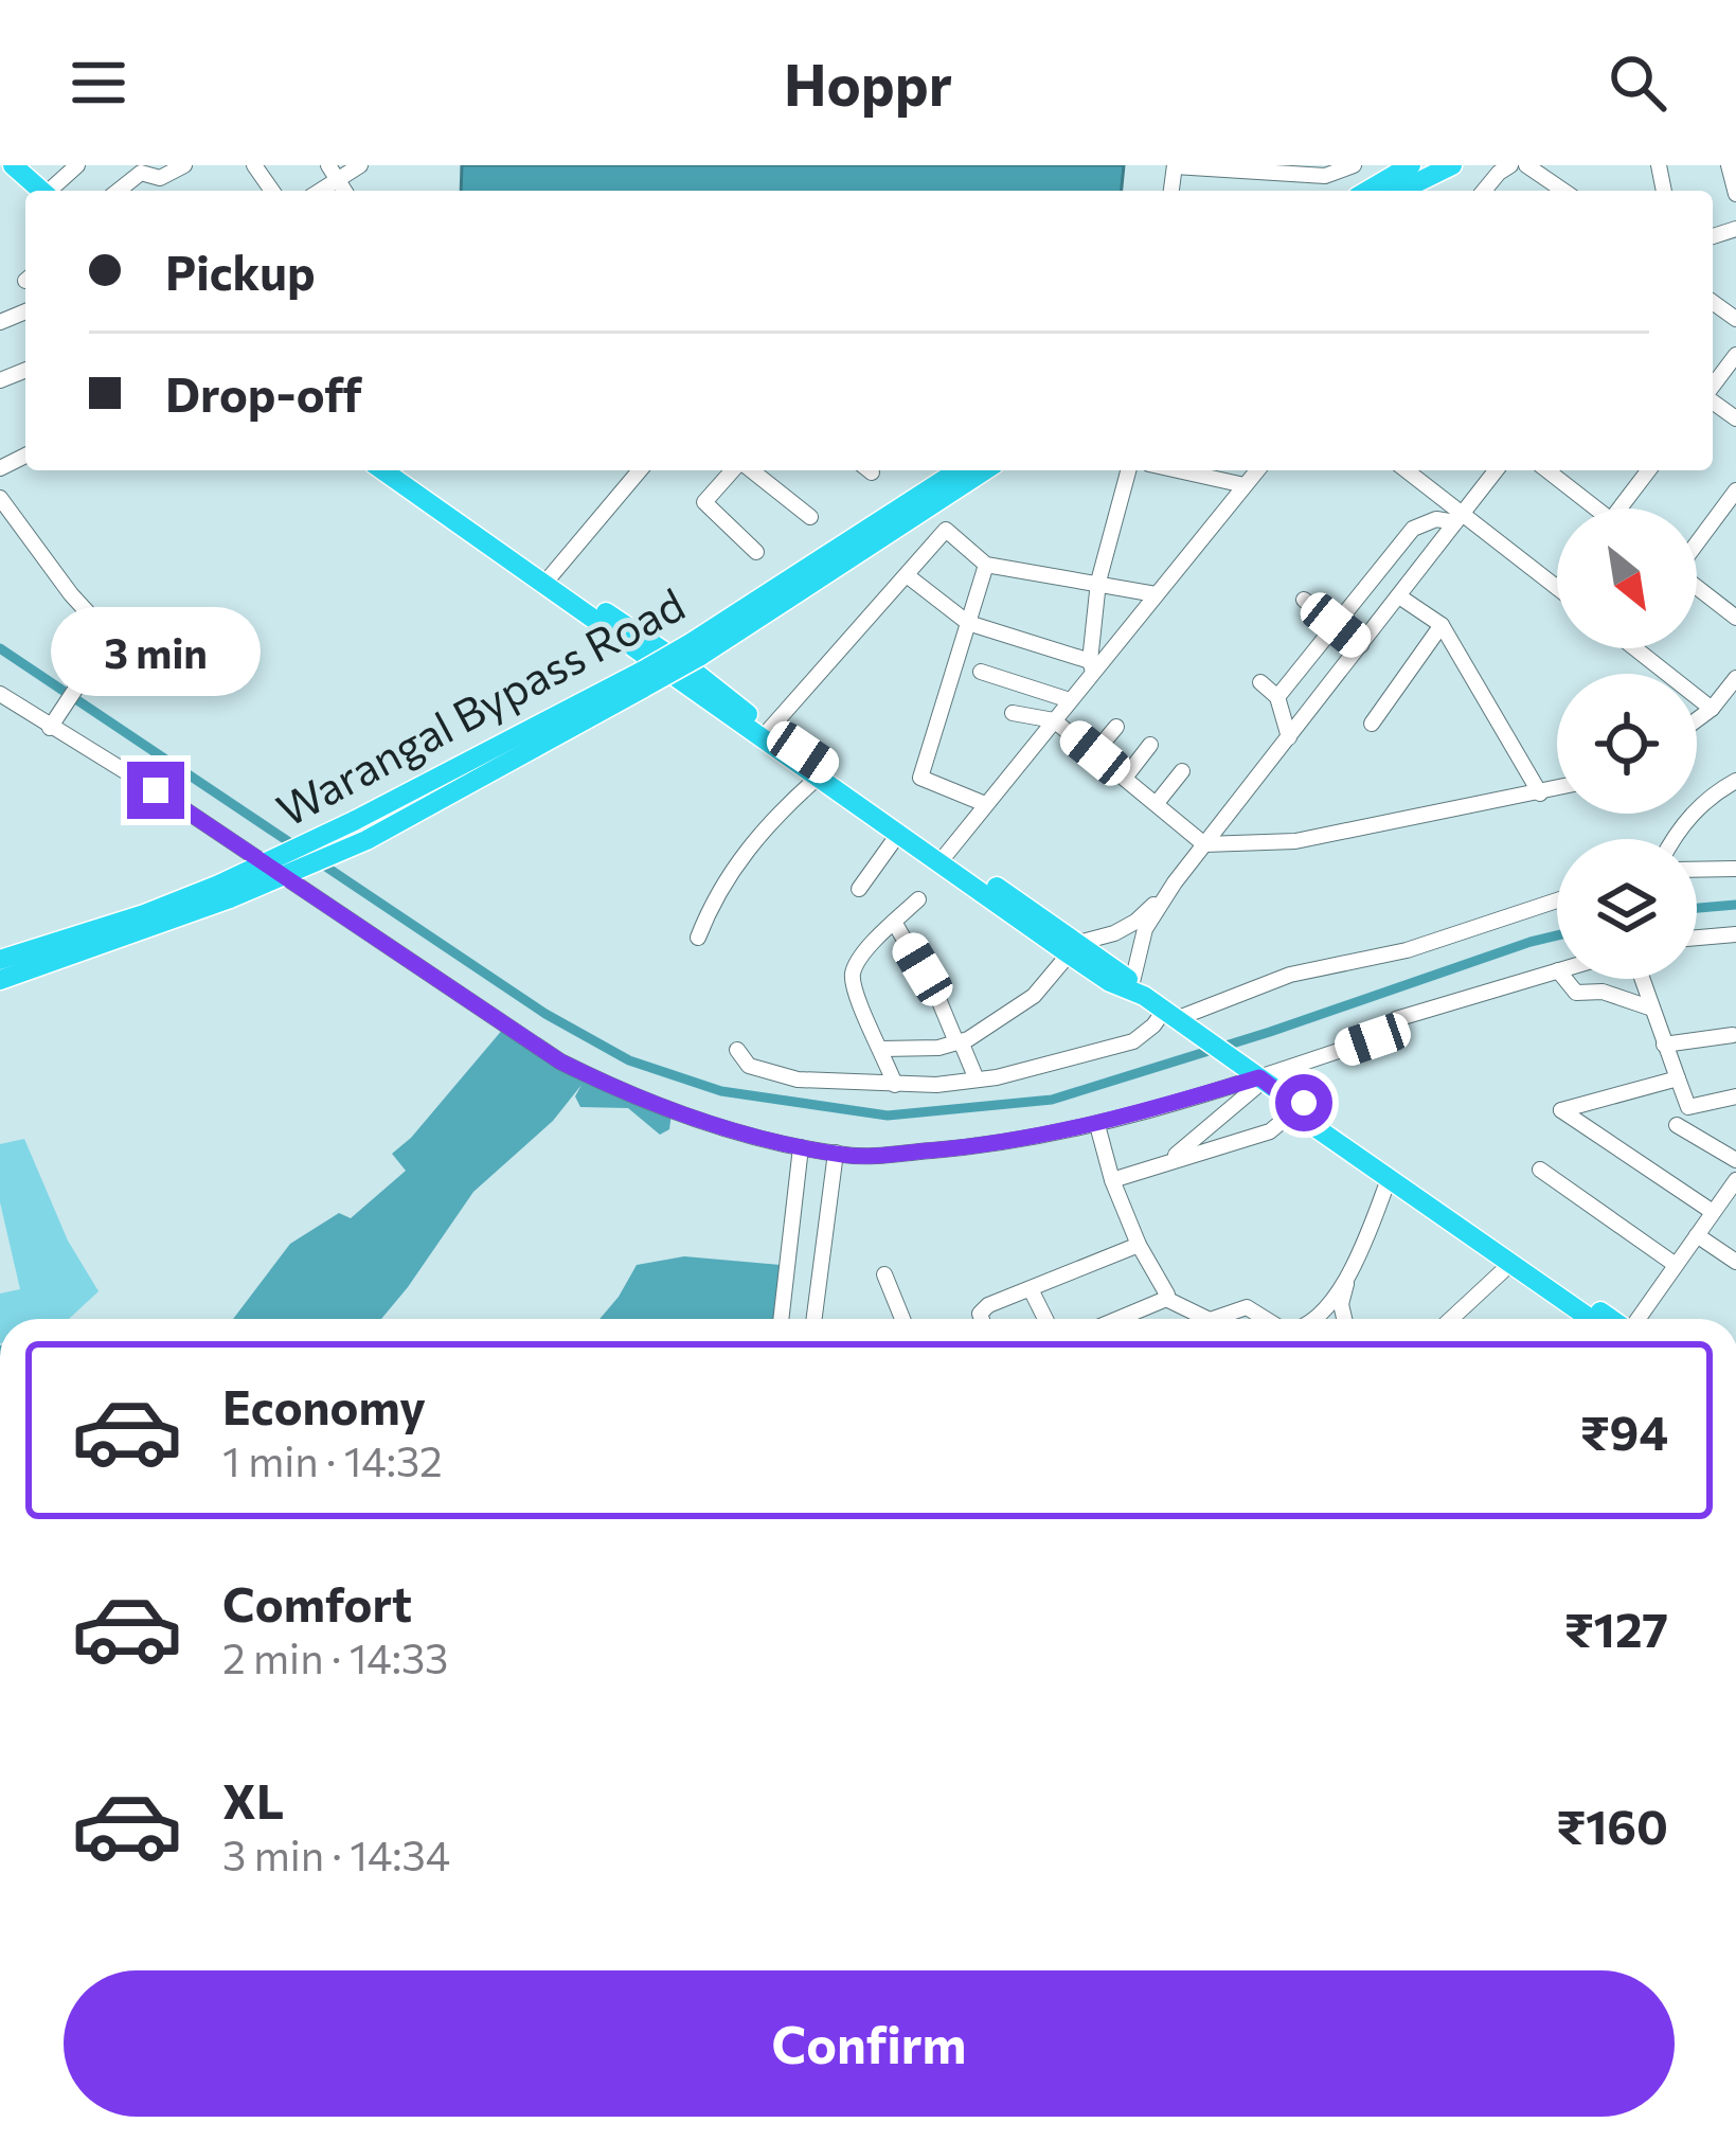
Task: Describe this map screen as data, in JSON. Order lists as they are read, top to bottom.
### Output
{
  "streets": {
    "highway": ["Warangal Bypass Road"]
  },
  "north": "bottom right",
  "page": {
    "header": "Hoppr",
    "banner": ["Pickup", "Drop-off"],
    "bubble": "3 min",
    "list": [
      {
        "name": "Economy",
        "note": "1 min · 14:32",
        "value": "₹94"
      },
      {
        "name": "Comfort",
        "note": "2 min · 14:33",
        "value": "₹127"
      },
      {
        "name": "XL",
        "note": "3 min · 14:34",
        "value": "₹160"
      }
    ],
    "buttons": "Confirm"
  }
}
